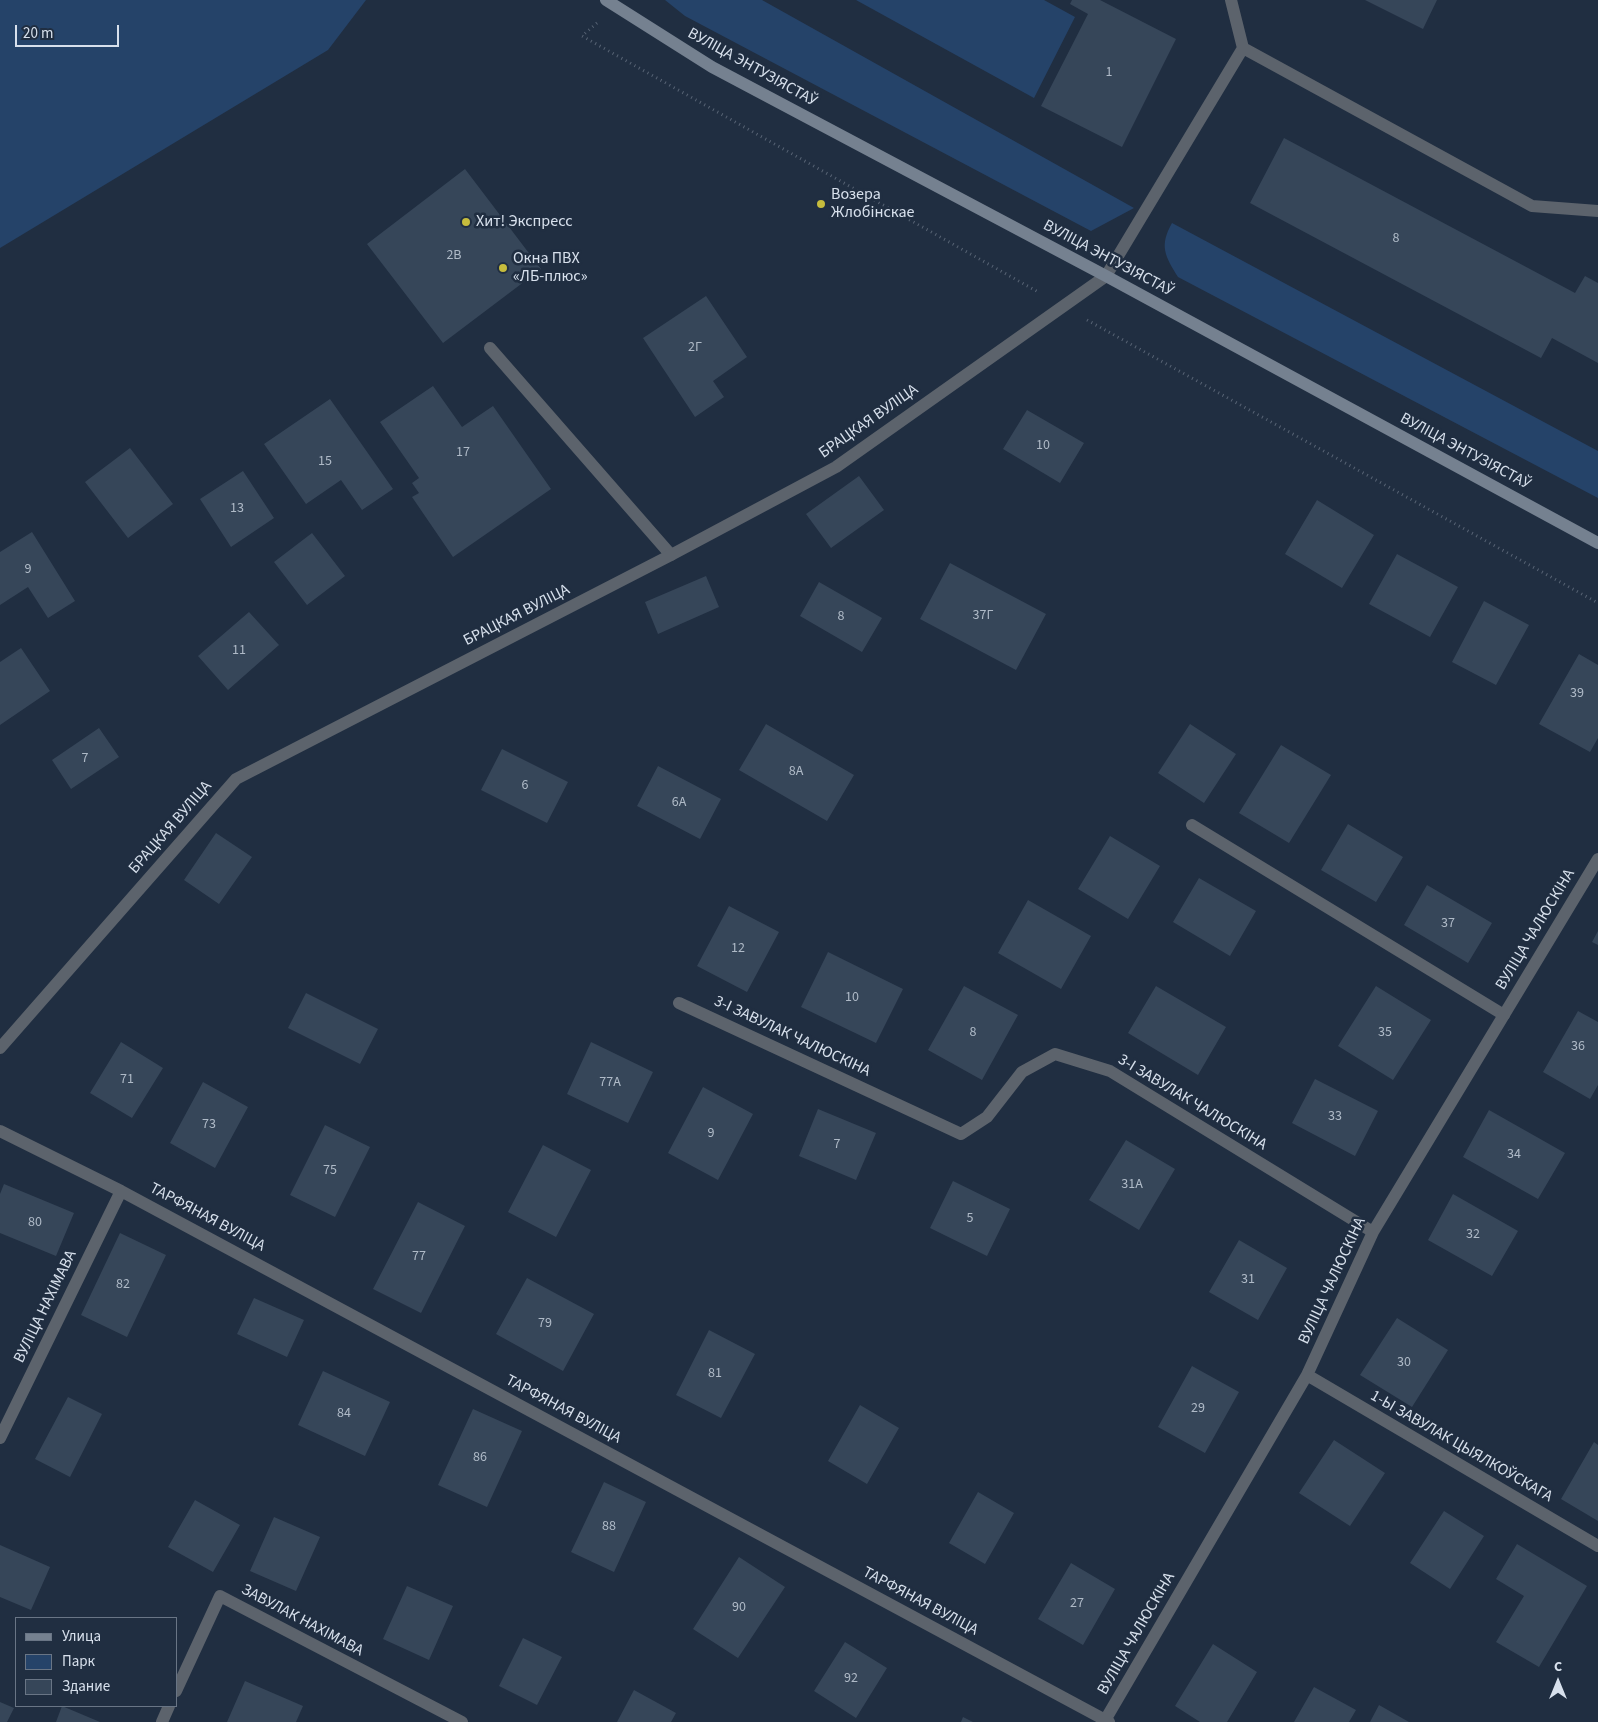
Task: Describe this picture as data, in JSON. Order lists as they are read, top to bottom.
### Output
{
  "streets": {
    "main road": ["ВУЛІЦА ЭНТУЗІЯСТАЎ"],
    "street": [
      "БРАЦКАЯ ВУЛІЦА",
      "ВУЛІЦА ЧАЛЮСКІНА",
      "3-І ЗАВУЛАК ЧАЛЮСКІНА",
      "ТАРФЯНАЯ ВУЛІЦА",
      "ВУЛІЦА НАХІМАВА",
      "1-Ы ЗАВУЛАК ЦЫЯЛКОЎСКАГА",
      "ЗАВУЛАК НАХІМАВА"
    ]
  },
  "crossings": [
    ["ВУЛІЦА ЭНТУЗІЯСТАЎ", "БРАЦКАЯ ВУЛІЦА"],
    ["ВУЛІЦА ЧАЛЮСКІНА", "3-І ЗАВУЛАК ЧАЛЮСКІНА"],
    ["ВУЛІЦА ЧАЛЮСКІНА", "ТАРФЯНАЯ ВУЛІЦА"],
    ["ВУЛІЦА ЧАЛЮСКІНА", "1-Ы ЗАВУЛАК ЦЫЯЛКОЎСКАГА"],
    ["ТАРФЯНАЯ ВУЛІЦА", "ВУЛІЦА НАХІМАВА"]
  ],
  "places": ["Возера Жлобінскае", "Хит! Экспресс", "Окна ПВХ «ЛБ-плюс»"],
  "house_numbers": [
    "1",
    "8",
    "2В",
    "2Г",
    "10",
    "17",
    "15",
    "13",
    "9",
    "37Г",
    "8",
    "11",
    "39",
    "7",
    "8А",
    "6",
    "6А",
    "37",
    "12",
    "10",
    "8",
    "35",
    "36",
    "71",
    "77А",
    "33",
    "73",
    "9",
    "7",
    "34",
    "75",
    "31А",
    "5",
    "80",
    "32",
    "77",
    "31",
    "82",
    "79",
    "30",
    "81",
    "29",
    "84",
    "86",
    "88",
    "27",
    "90",
    "92"
  ],
  "legend": ["Улица", "Парк", "Здание"],
  "scale_bar": "20 m",
  "north": "top"
}
